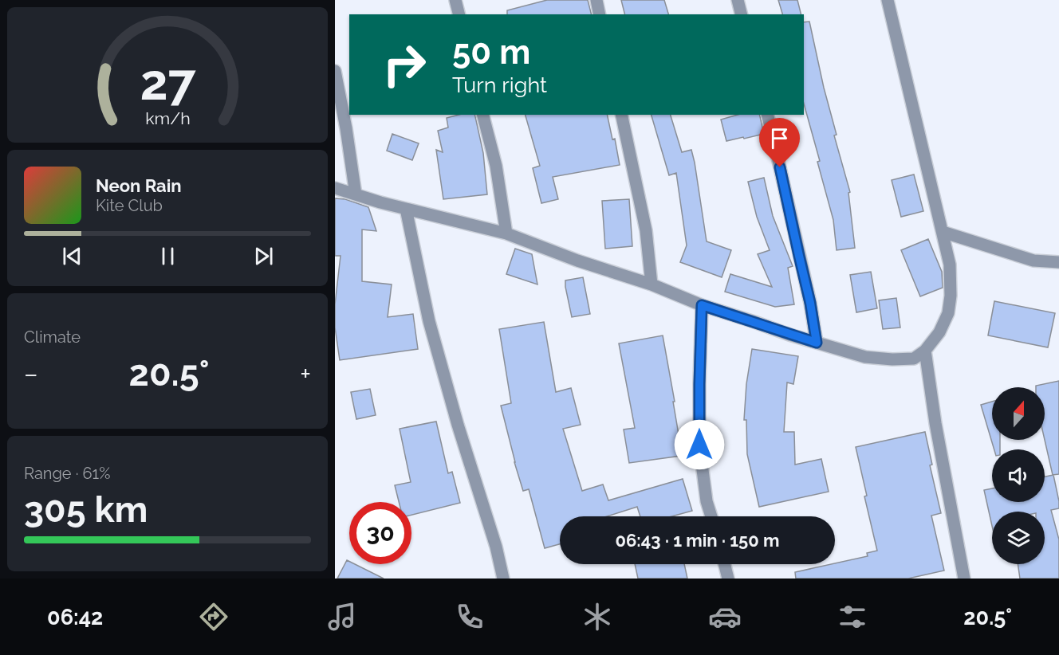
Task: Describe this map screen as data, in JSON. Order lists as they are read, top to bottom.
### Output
{
  "north": "top",
  "page": {
    "turn": ["50 m", "Turn right"],
    "song": ["Neon Rain", "Kite Club"],
    "tile": [
      "Climate",
      ["Range · 61%", "305 km"]
    ],
    "heat": ["−", "20.5°", "+"],
    "limit": "30",
    "trip": "06:43 · 1 min · 150 m",
    "tabs": ["06:42", "20.5°"],
    "gauge": ["27", "km/h"]
  }
}
